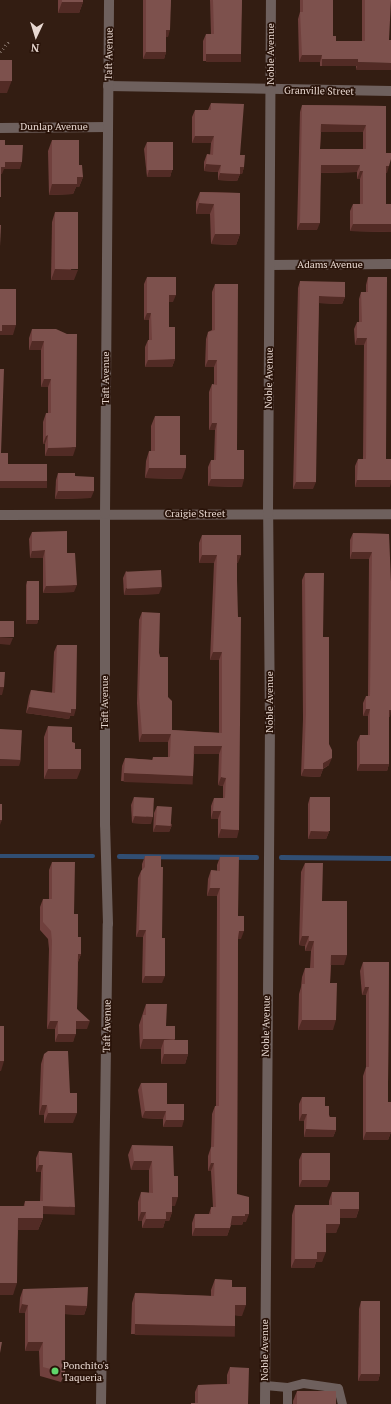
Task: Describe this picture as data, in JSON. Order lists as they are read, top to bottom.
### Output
{
  "streets": {
    "street": [
      "Taft Avenue",
      "Noble Avenue",
      "Granville Street",
      "Dunlap Avenue",
      "Adams Avenue",
      "Craigie Street"
    ]
  },
  "crossings": [
    ["Taft Avenue", "Granville Street"],
    ["Taft Avenue", "Dunlap Avenue"],
    ["Taft Avenue", "Craigie Street"],
    ["Noble Avenue", "Granville Street"],
    ["Noble Avenue", "Adams Avenue"],
    ["Noble Avenue", "Craigie Street"]
  ],
  "places": ["Ponchito's Taqueria"],
  "north": "bottom"
}
